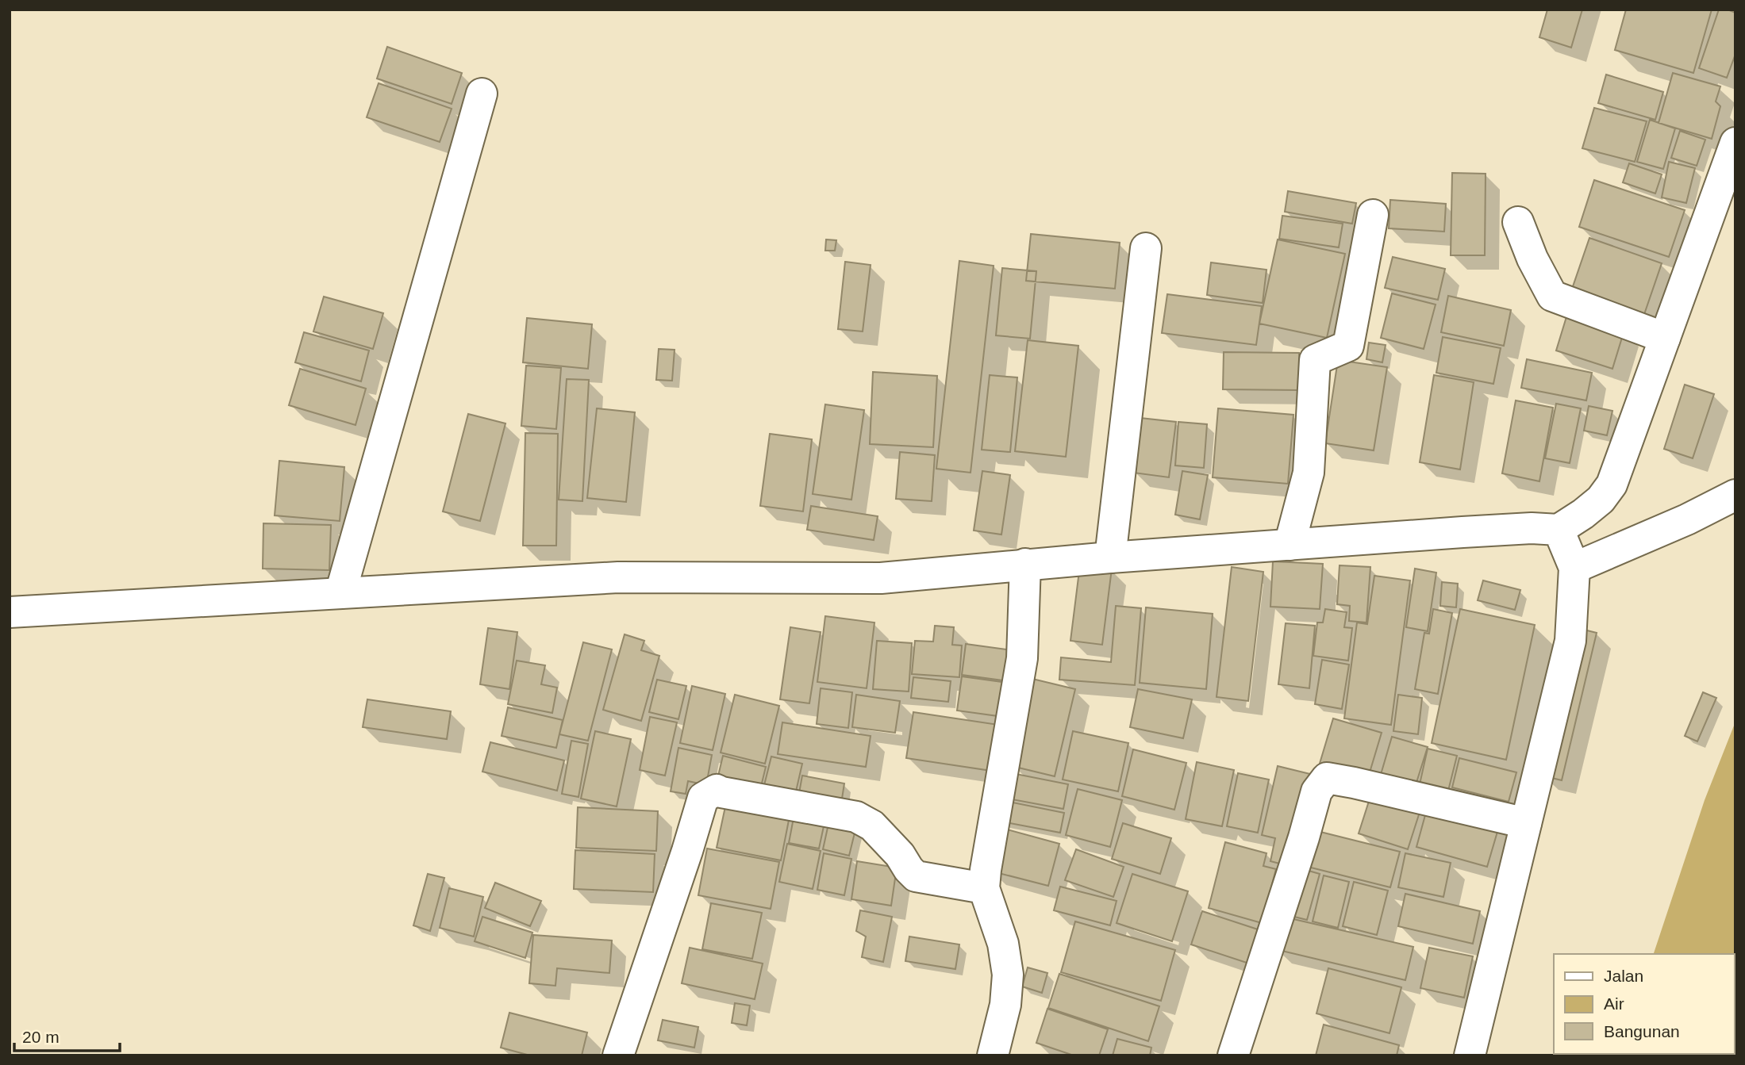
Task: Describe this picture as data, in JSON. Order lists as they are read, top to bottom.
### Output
{
  "legend": ["Jalan", "Air", "Bangunan"],
  "scale_bar": "20 m"
}
